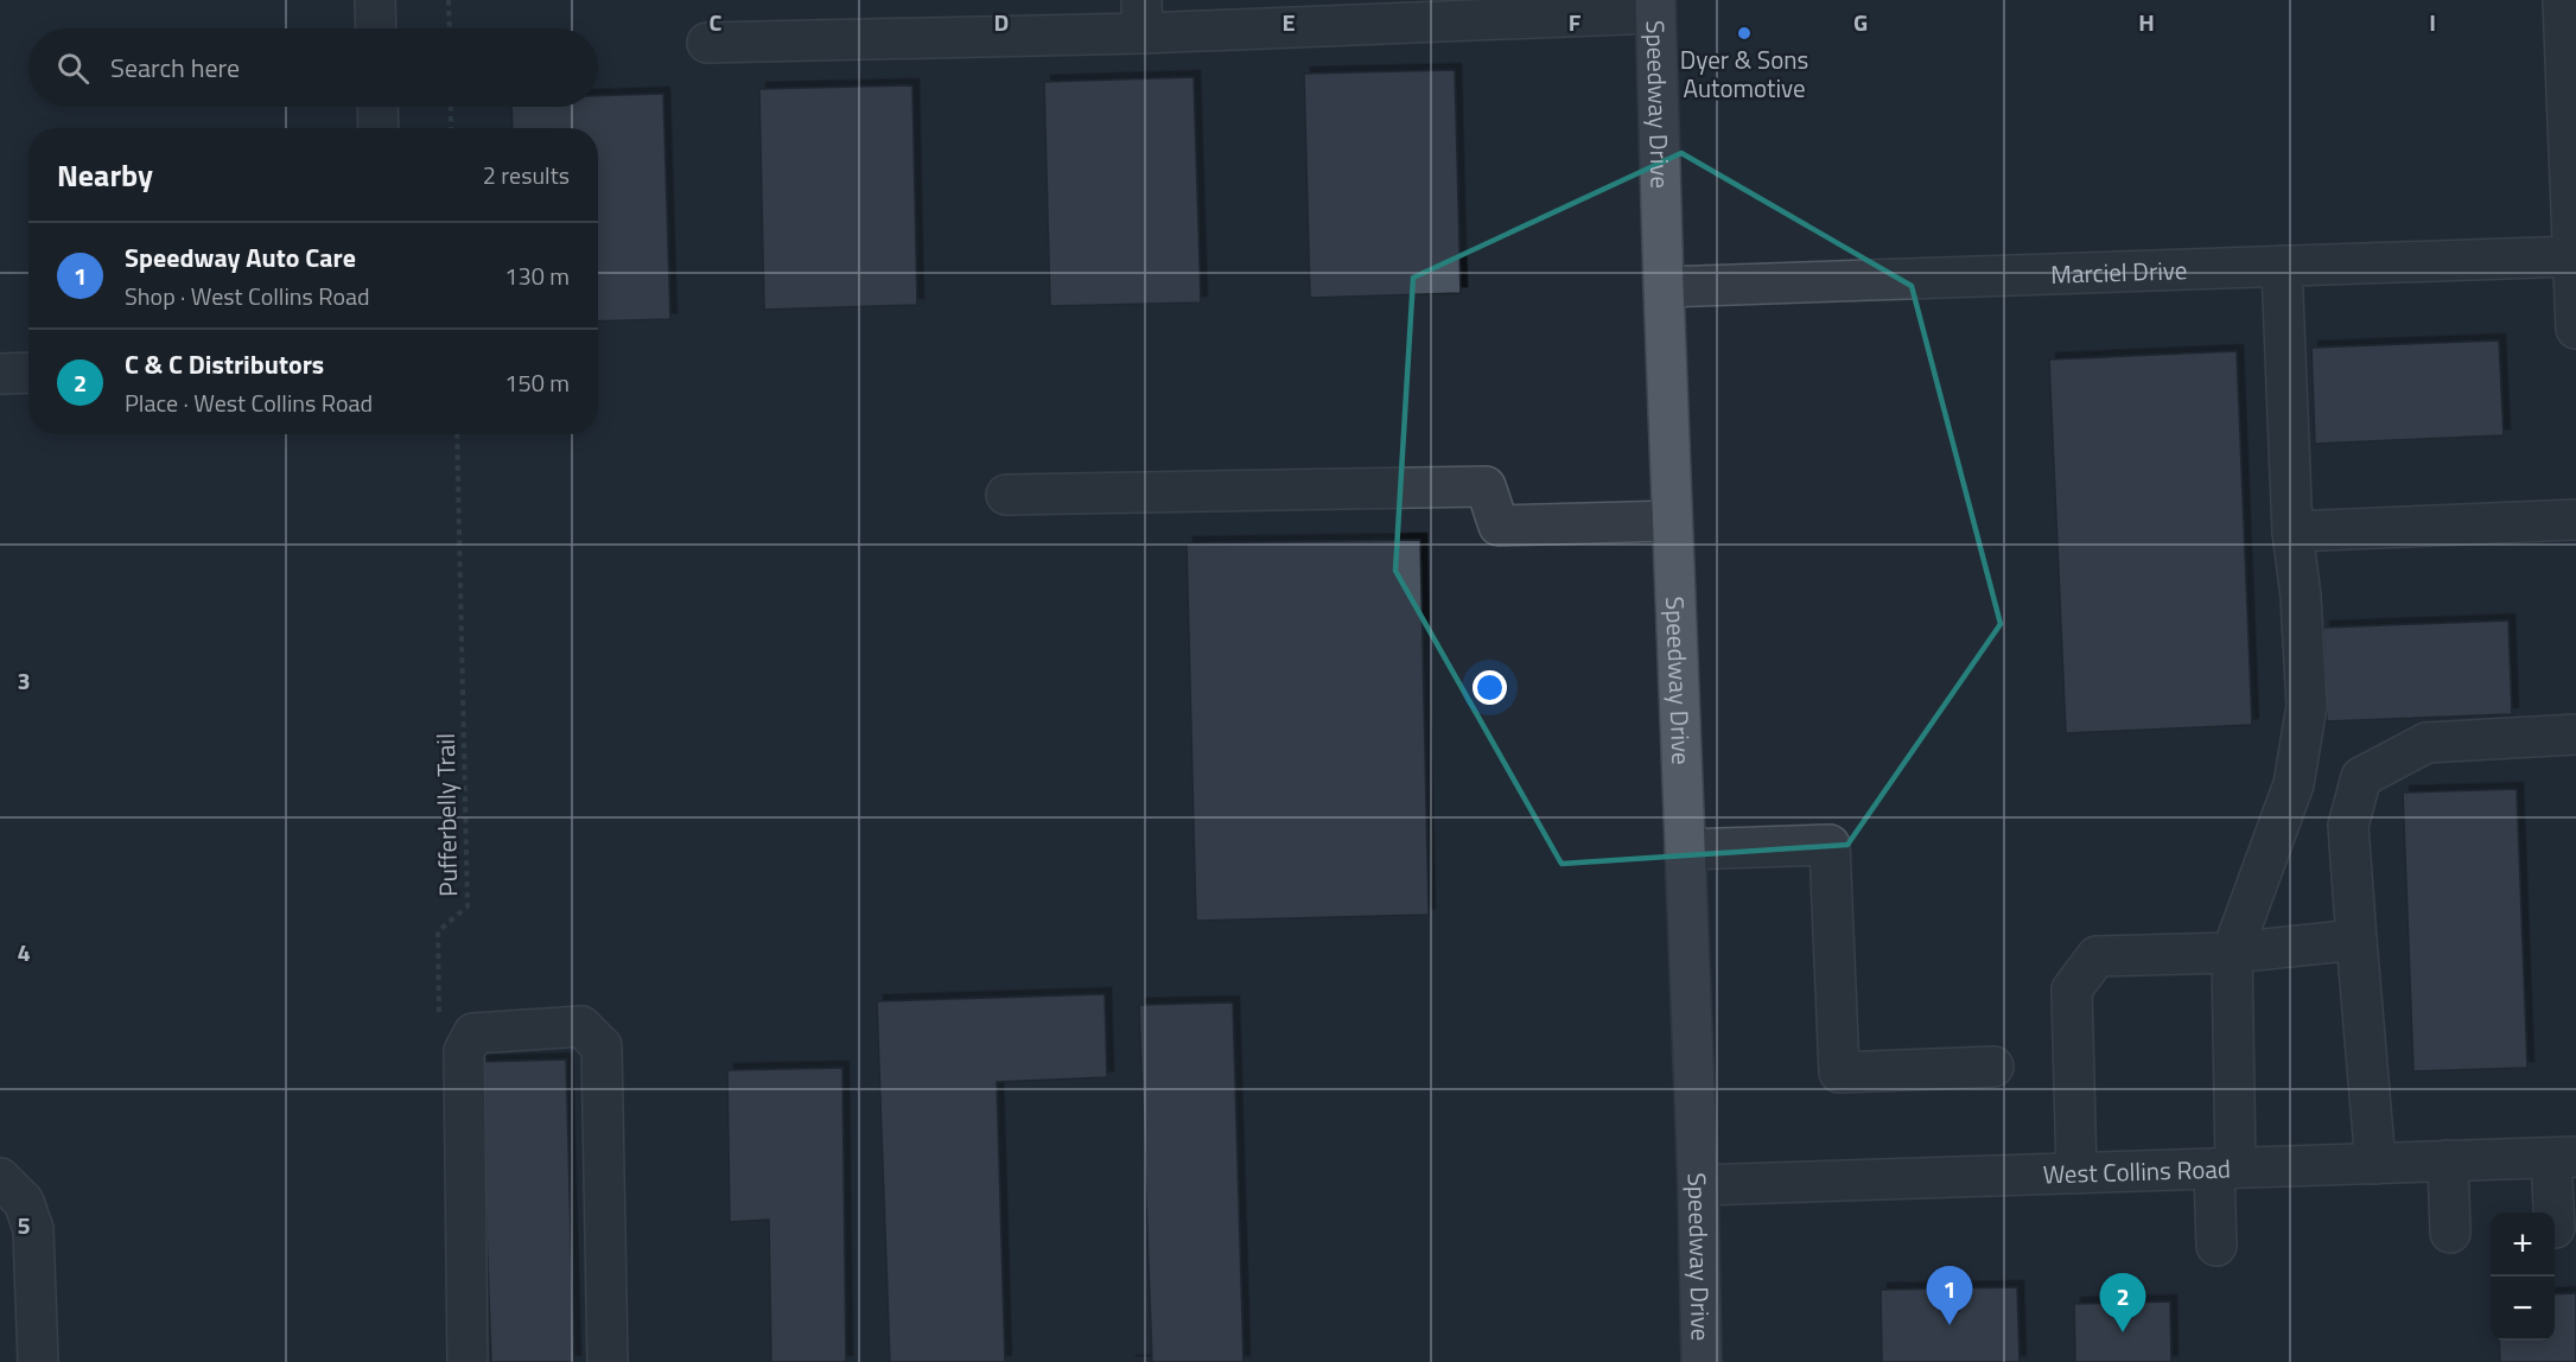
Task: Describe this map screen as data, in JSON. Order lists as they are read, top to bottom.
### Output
{
  "streets": {
    "main road": ["Speedway Drive"],
    "street": ["Marciel Drive", "West Collins Road"],
    "path": ["Pufferbelly Trail"]
  },
  "crossings": [
    ["Speedway Drive", "Marciel Drive"],
    ["Speedway Drive", "West Collins Road"]
  ],
  "places": ["Dyer & Sons Automotive"],
  "page": {
    "search": "Search here",
    "heading": ["Nearby", "2 results"],
    "list": [
      {
        "mark": "1",
        "name": "Speedway Auto Care",
        "note": "Shop · West Collins Road",
        "value": "130 m"
      },
      {
        "mark": "2",
        "name": "C & C Distributors",
        "note": "Place · West Collins Road",
        "value": "150 m"
      }
    ],
    "map_buttons": ["+", "−"],
    "pins": ["1", "2"]
  },
  "grid": {
    "columns": [
      "C",
      "D",
      "E",
      "F",
      "G",
      "H",
      "I"
    ],
    "rows": ["3", "4", "5"]
  }
}
